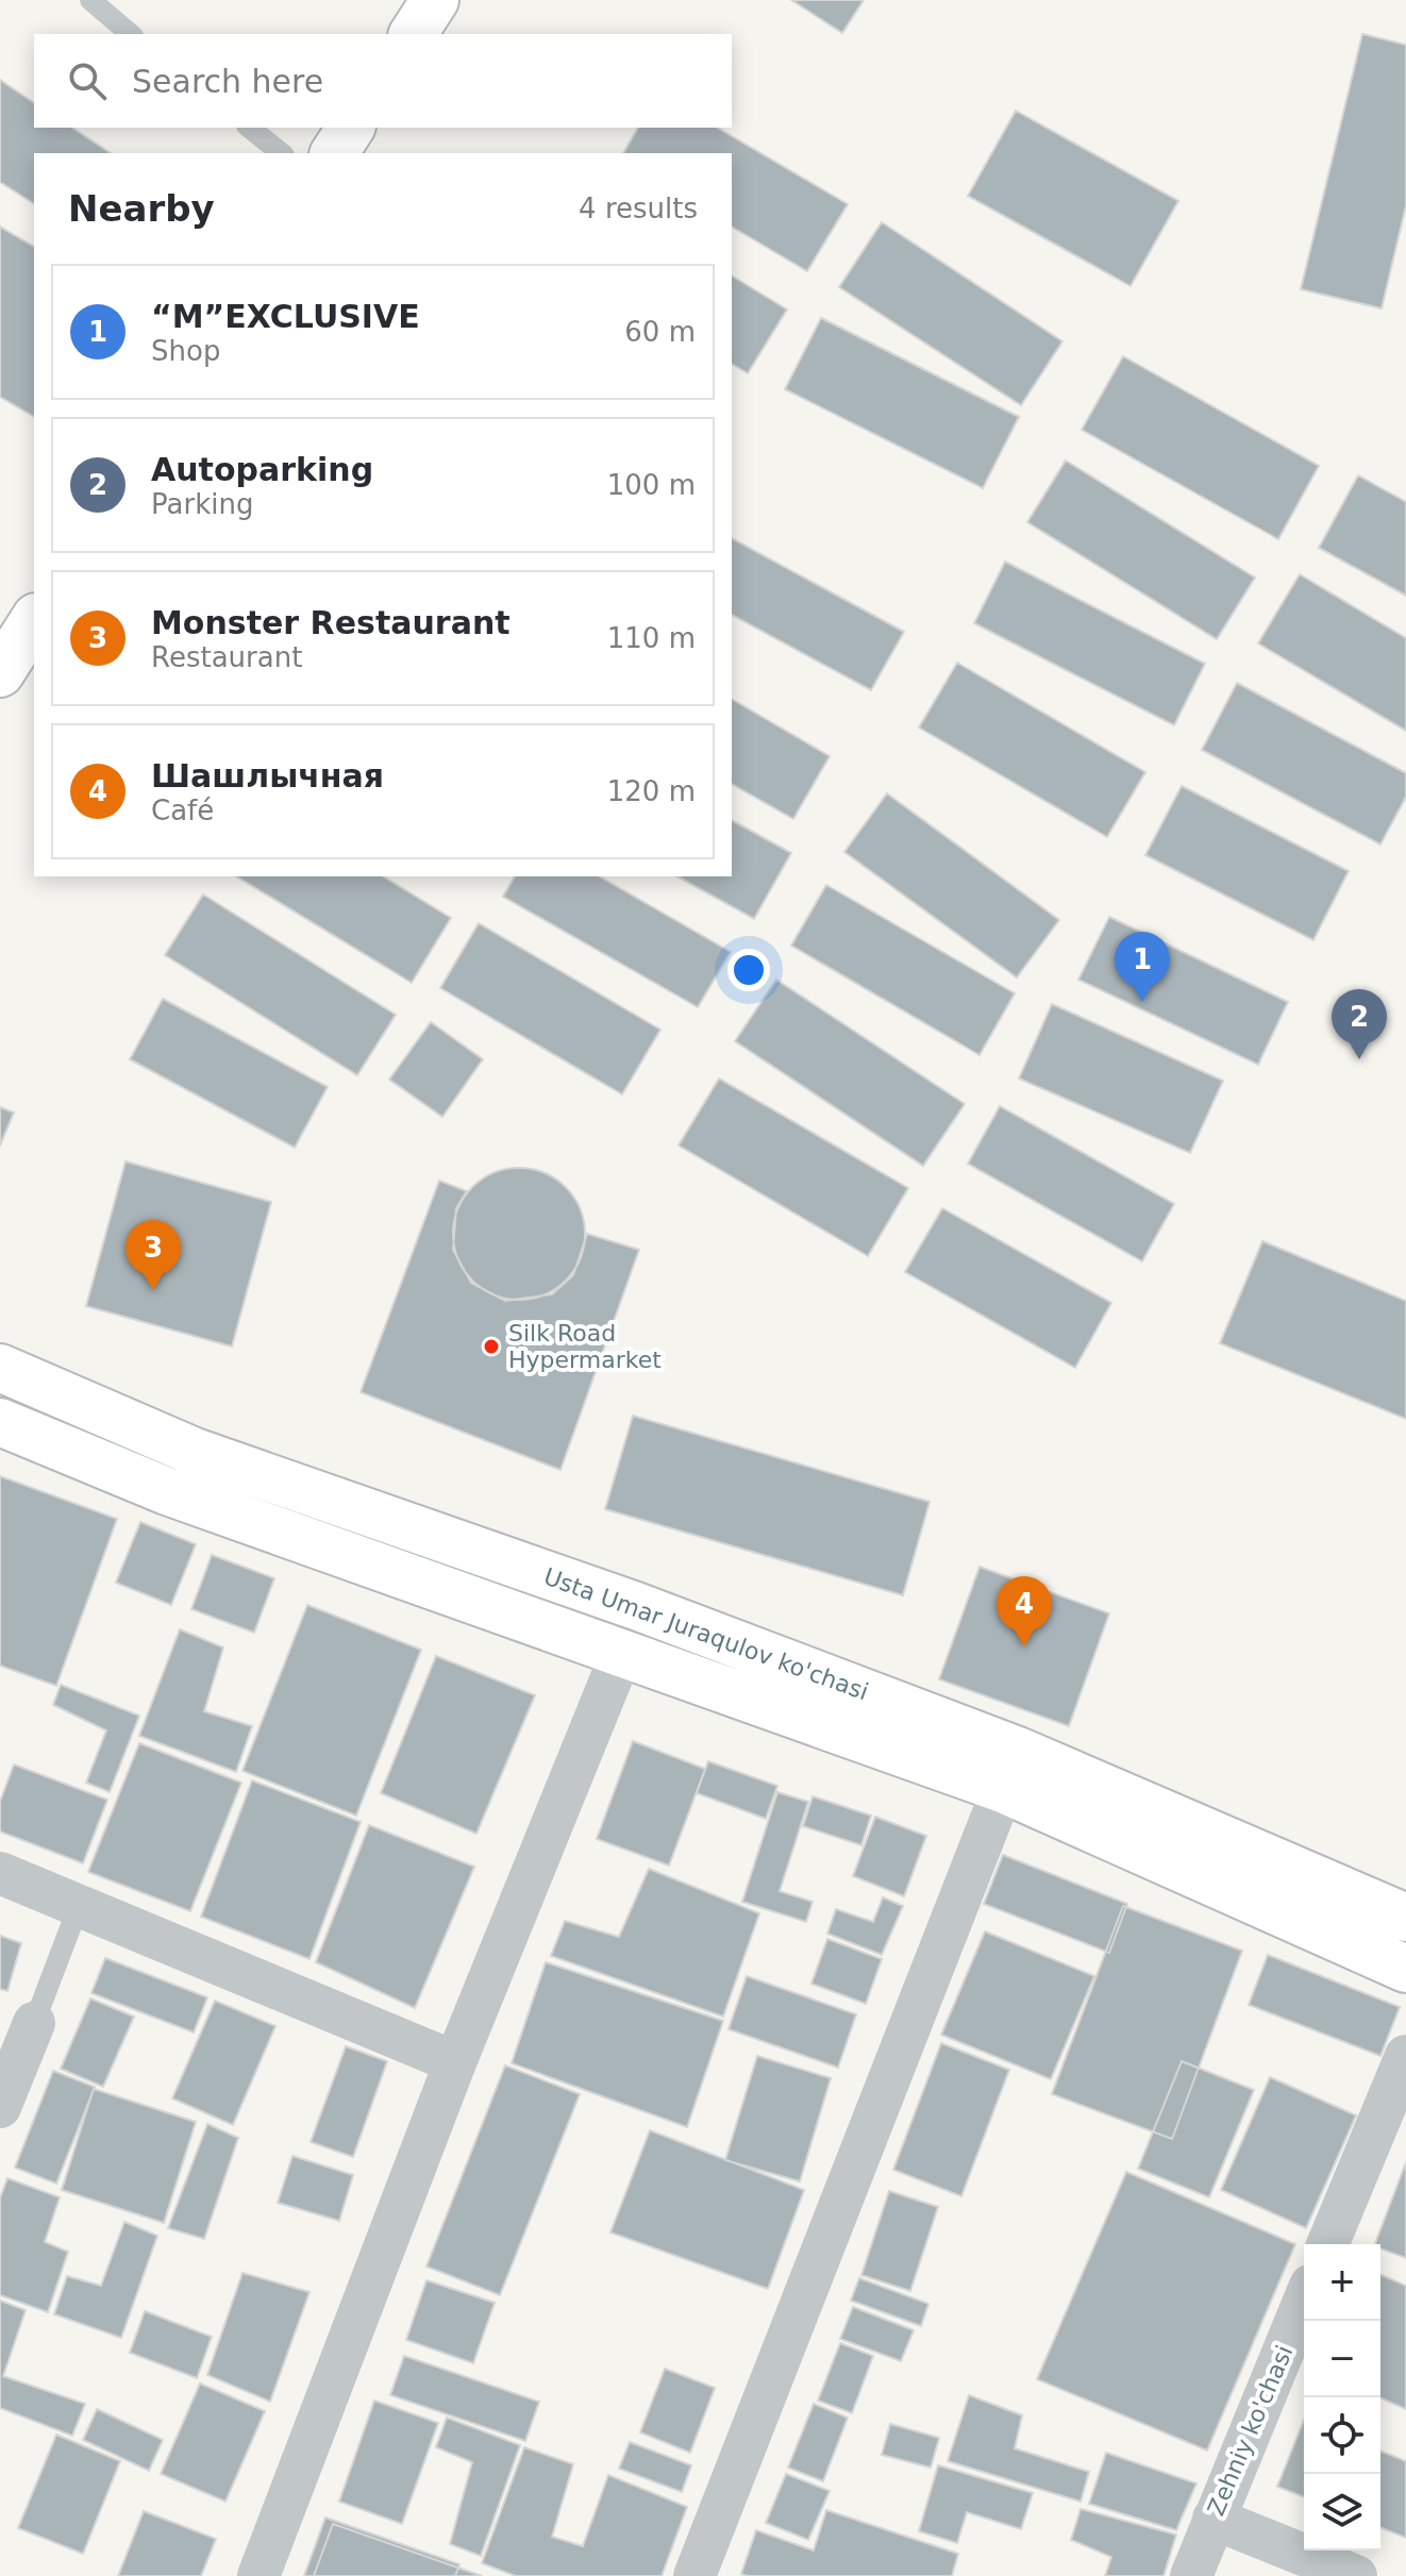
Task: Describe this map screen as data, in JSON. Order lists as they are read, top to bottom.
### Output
{
  "streets": {
    "main road": ["Usta Umar Juraqulov ko'chasi"],
    "street": ["Zehniy ko'chasi"]
  },
  "places": ["Silk Road Hypermarket"],
  "page": {
    "search": "Search here",
    "heading": ["Nearby", "4 results"],
    "list": [
      {
        "mark": "1",
        "name": "“M”EXCLUSIVE",
        "note": "Shop",
        "value": "60 m"
      },
      {
        "mark": "2",
        "name": "Autoparking",
        "note": "Parking",
        "value": "100 m"
      },
      {
        "mark": "3",
        "name": "Monster Restaurant",
        "note": "Restaurant",
        "value": "110 m"
      },
      {
        "mark": "4",
        "name": "Шашлычная",
        "note": "Café",
        "value": "120 m"
      }
    ],
    "pins": [
      "1",
      "2",
      "3",
      "4"
    ],
    "map_buttons": ["+", "−"]
  }
}
